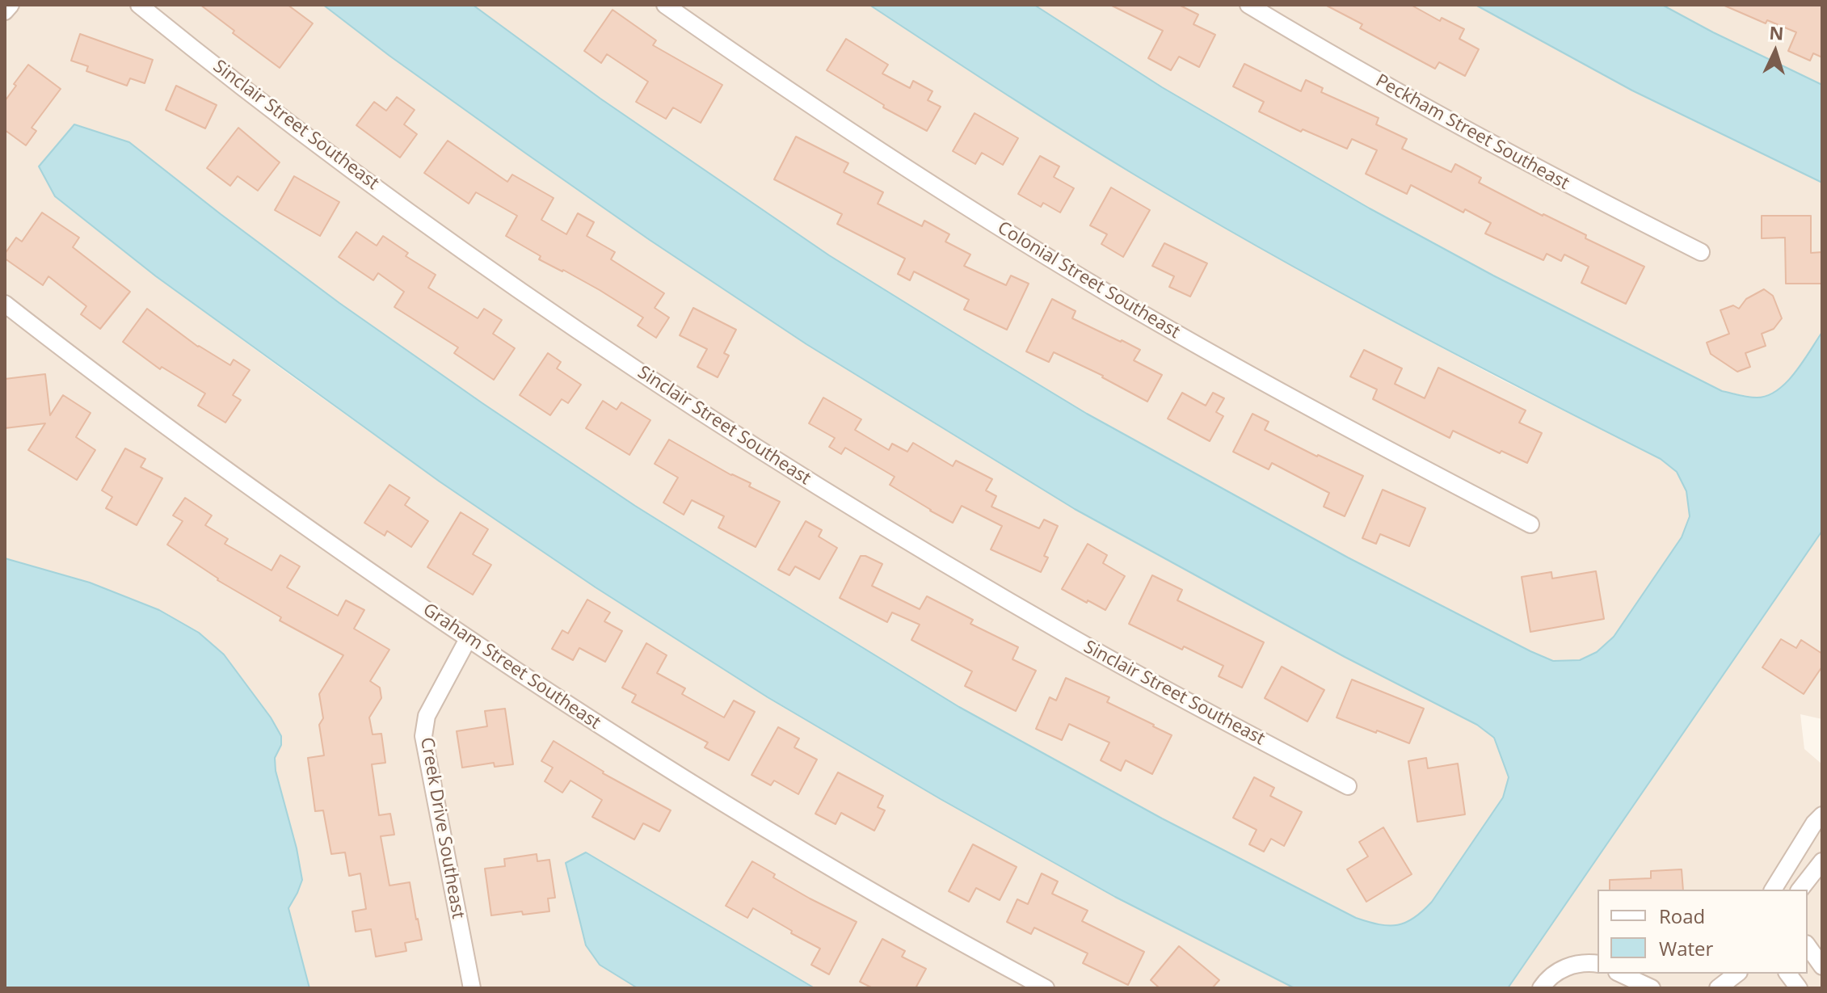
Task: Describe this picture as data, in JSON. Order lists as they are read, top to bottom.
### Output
{
  "streets": {
    "street": [
      "Sinclair Street Southeast",
      "Peckham Street Southeast",
      "Colonial Street Southeast",
      "Graham Street Southeast",
      "Creek Drive Southeast"
    ]
  },
  "crossings": [
    ["Graham Street Southeast", "Creek Drive Southeast"]
  ],
  "legend": ["Road", "Water"],
  "north": "top"
}
